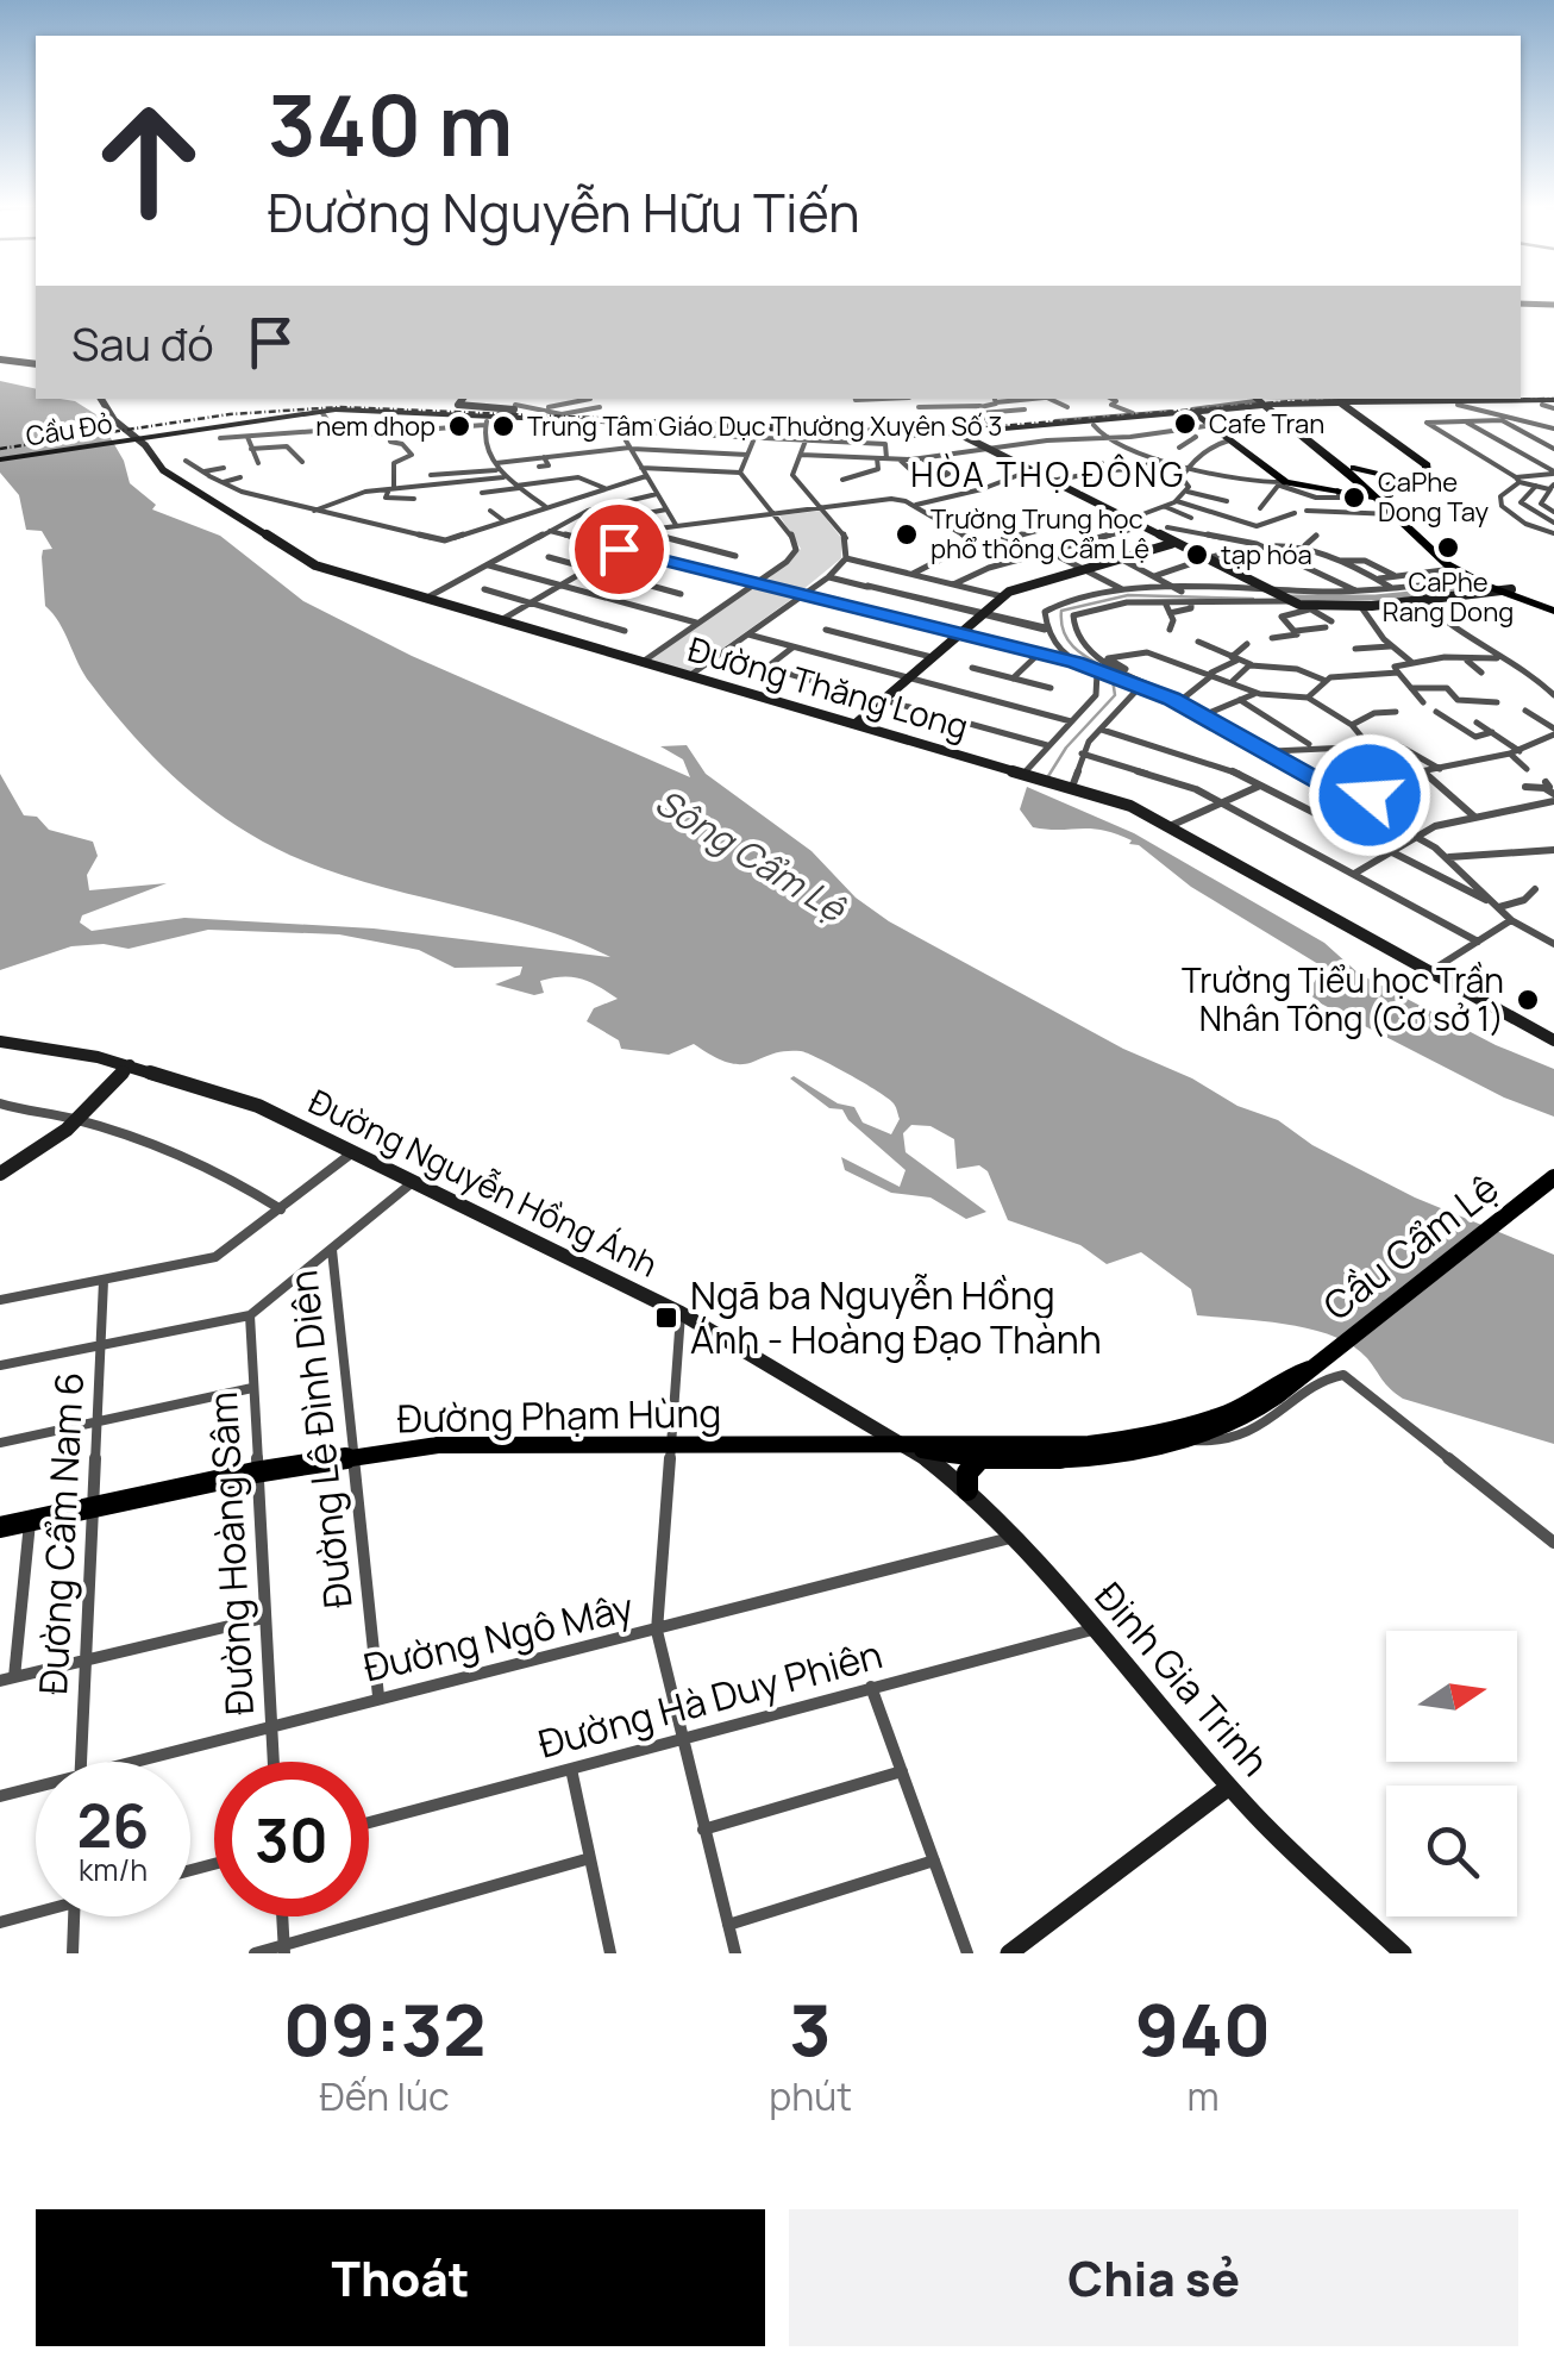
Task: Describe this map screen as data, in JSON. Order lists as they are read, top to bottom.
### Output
{
  "streets": {
    "highway": ["Cầu Đỏ"],
    "main road": ["Cầu Cẩm Lệ", "Đường Phạm Hùng"],
    "street": [
      "Đường Thăng Long",
      "Đường Nguyễn Hồng Ánh",
      "Đường Lê Đình Diên",
      "Đường Cẩm Nam 6",
      "Đường Hoàng Sâm",
      "Đường Ngô Mây",
      "Đinh Gia Trinh",
      "Đường Hà Duy Phiên"
    ]
  },
  "crossings": [
    ["Đường Nguyễn Hồng Ánh", "Đường Phạm Hùng"],
    ["Đường Nguyễn Hồng Ánh", "Đinh Gia Trinh"],
    ["Cầu Cẩm Lệ", "Đường Phạm Hùng"],
    ["Đường Phạm Hùng", "Đường Lê Đình Diên"],
    ["Đường Phạm Hùng", "Đường Cẩm Nam 6"],
    ["Đường Phạm Hùng", "Đường Hoàng Sâm"],
    ["Đường Phạm Hùng", "Đinh Gia Trinh"],
    ["Đường Lê Đình Diên", "Đường Ngô Mây"],
    ["Đường Hoàng Sâm", "Đường Ngô Mây"],
    ["Đường Ngô Mây", "Đinh Gia Trinh"],
    ["Đinh Gia Trinh", "Đường Hà Duy Phiên"]
  ],
  "districts": ["HÒA THỌ ĐÔNG"],
  "water": ["Sông Cẩm Lệ"],
  "places": {
    "other": [
      "Cafe Tran",
      "nem dhop",
      "Trung Tâm Giáo Dục Thường Xuyên Số 3",
      "CaPhe Dong Tay",
      "Trường Trung học phổ thông Cẩm Lệ",
      "CaPhe Rang Dong",
      "tạp hóa",
      "Trường Tiểu học Trần Nhân Tông (Cơ sở 1)"
    ],
    "transit": ["Ngã ba Nguyễn Hồng Ánh - Hoàng Đạo Thành"]
  },
  "north": "right",
  "page": {
    "turn": ["340 m", "Đường Nguyễn Hữu Tiến"],
    "then": "Sau đó",
    "speed": "26 km/h",
    "limit": "30",
    "eta": [
      "09:32",
      "Đến lúc",
      "3",
      "phút",
      "940",
      "m"
    ],
    "buttons": ["Thoát", "Chia sẻ"]
  }
}
